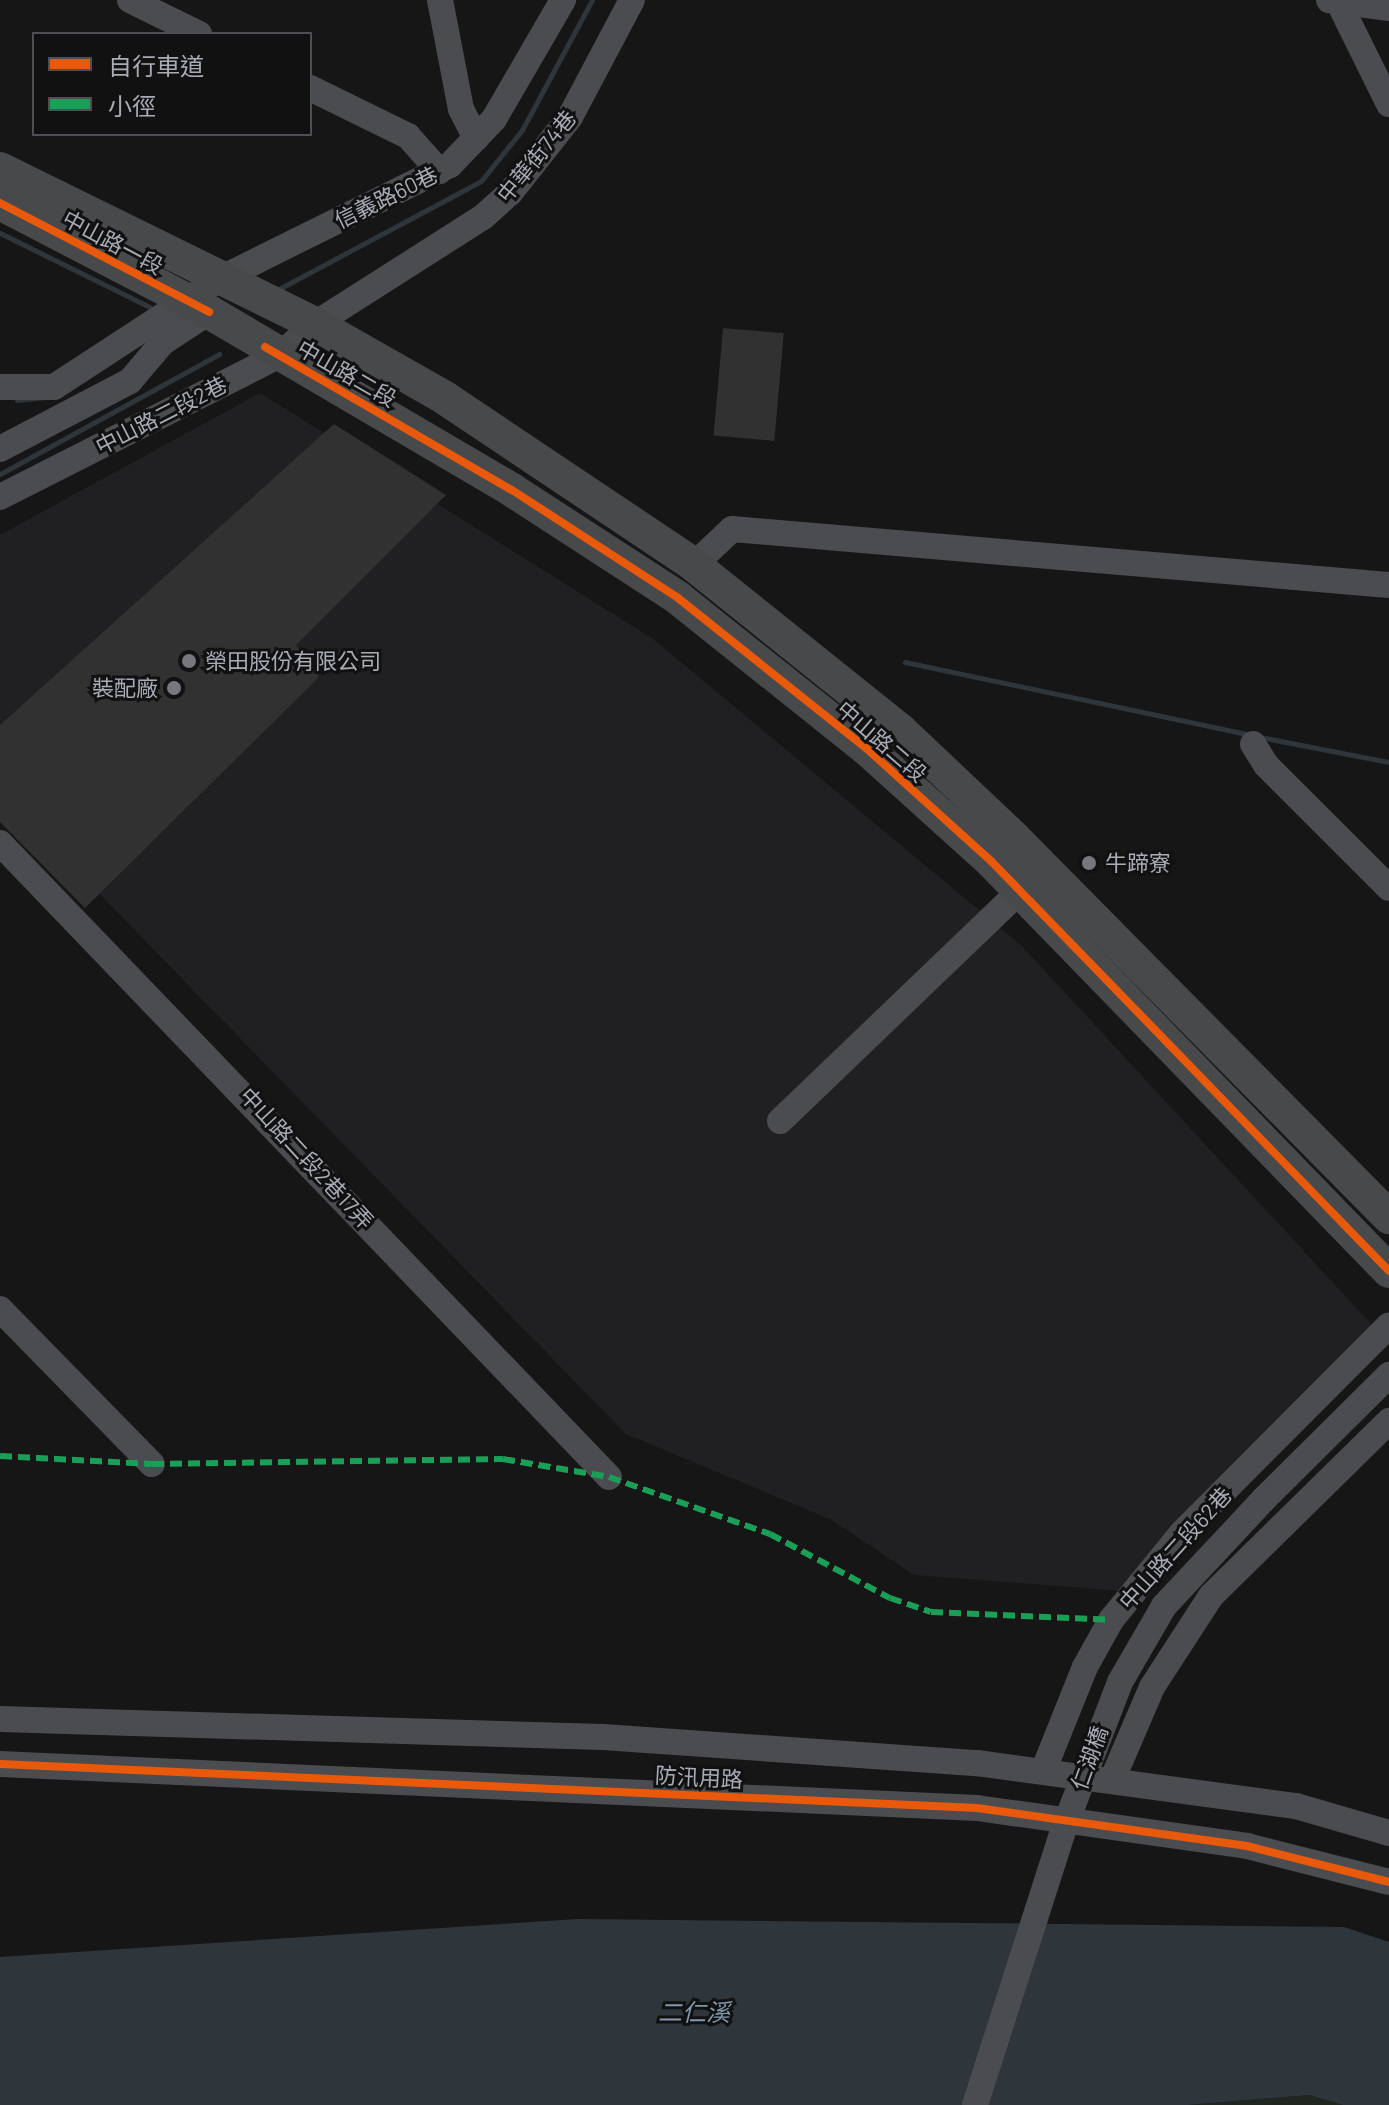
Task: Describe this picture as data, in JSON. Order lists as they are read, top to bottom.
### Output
{
  "streets": {
    "main road": ["中山路一段", "中山路二段"],
    "street": [
      "中華街74巷",
      "信義路60巷",
      "中山路二段2巷",
      "中山路二段2巷17弄",
      "中山路二段62巷",
      "仁湖橋",
      "防汛用路"
    ]
  },
  "crossings": [
    ["中華街74巷", "中山路二段"],
    ["中華街74巷", "中山路二段2巷"],
    ["信義路60巷", "中山路一段"],
    ["信義路60巷", "中山路二段"],
    ["中山路一段", "中山路二段"],
    ["中山路二段", "中山路二段2巷"],
    ["中山路二段62巷", "仁湖橋"]
  ],
  "water": ["二仁溪"],
  "places": ["榮田股份有限公司", "裝配廠", "牛蹄寮"],
  "legend": ["自行車道", "小徑"]
}
